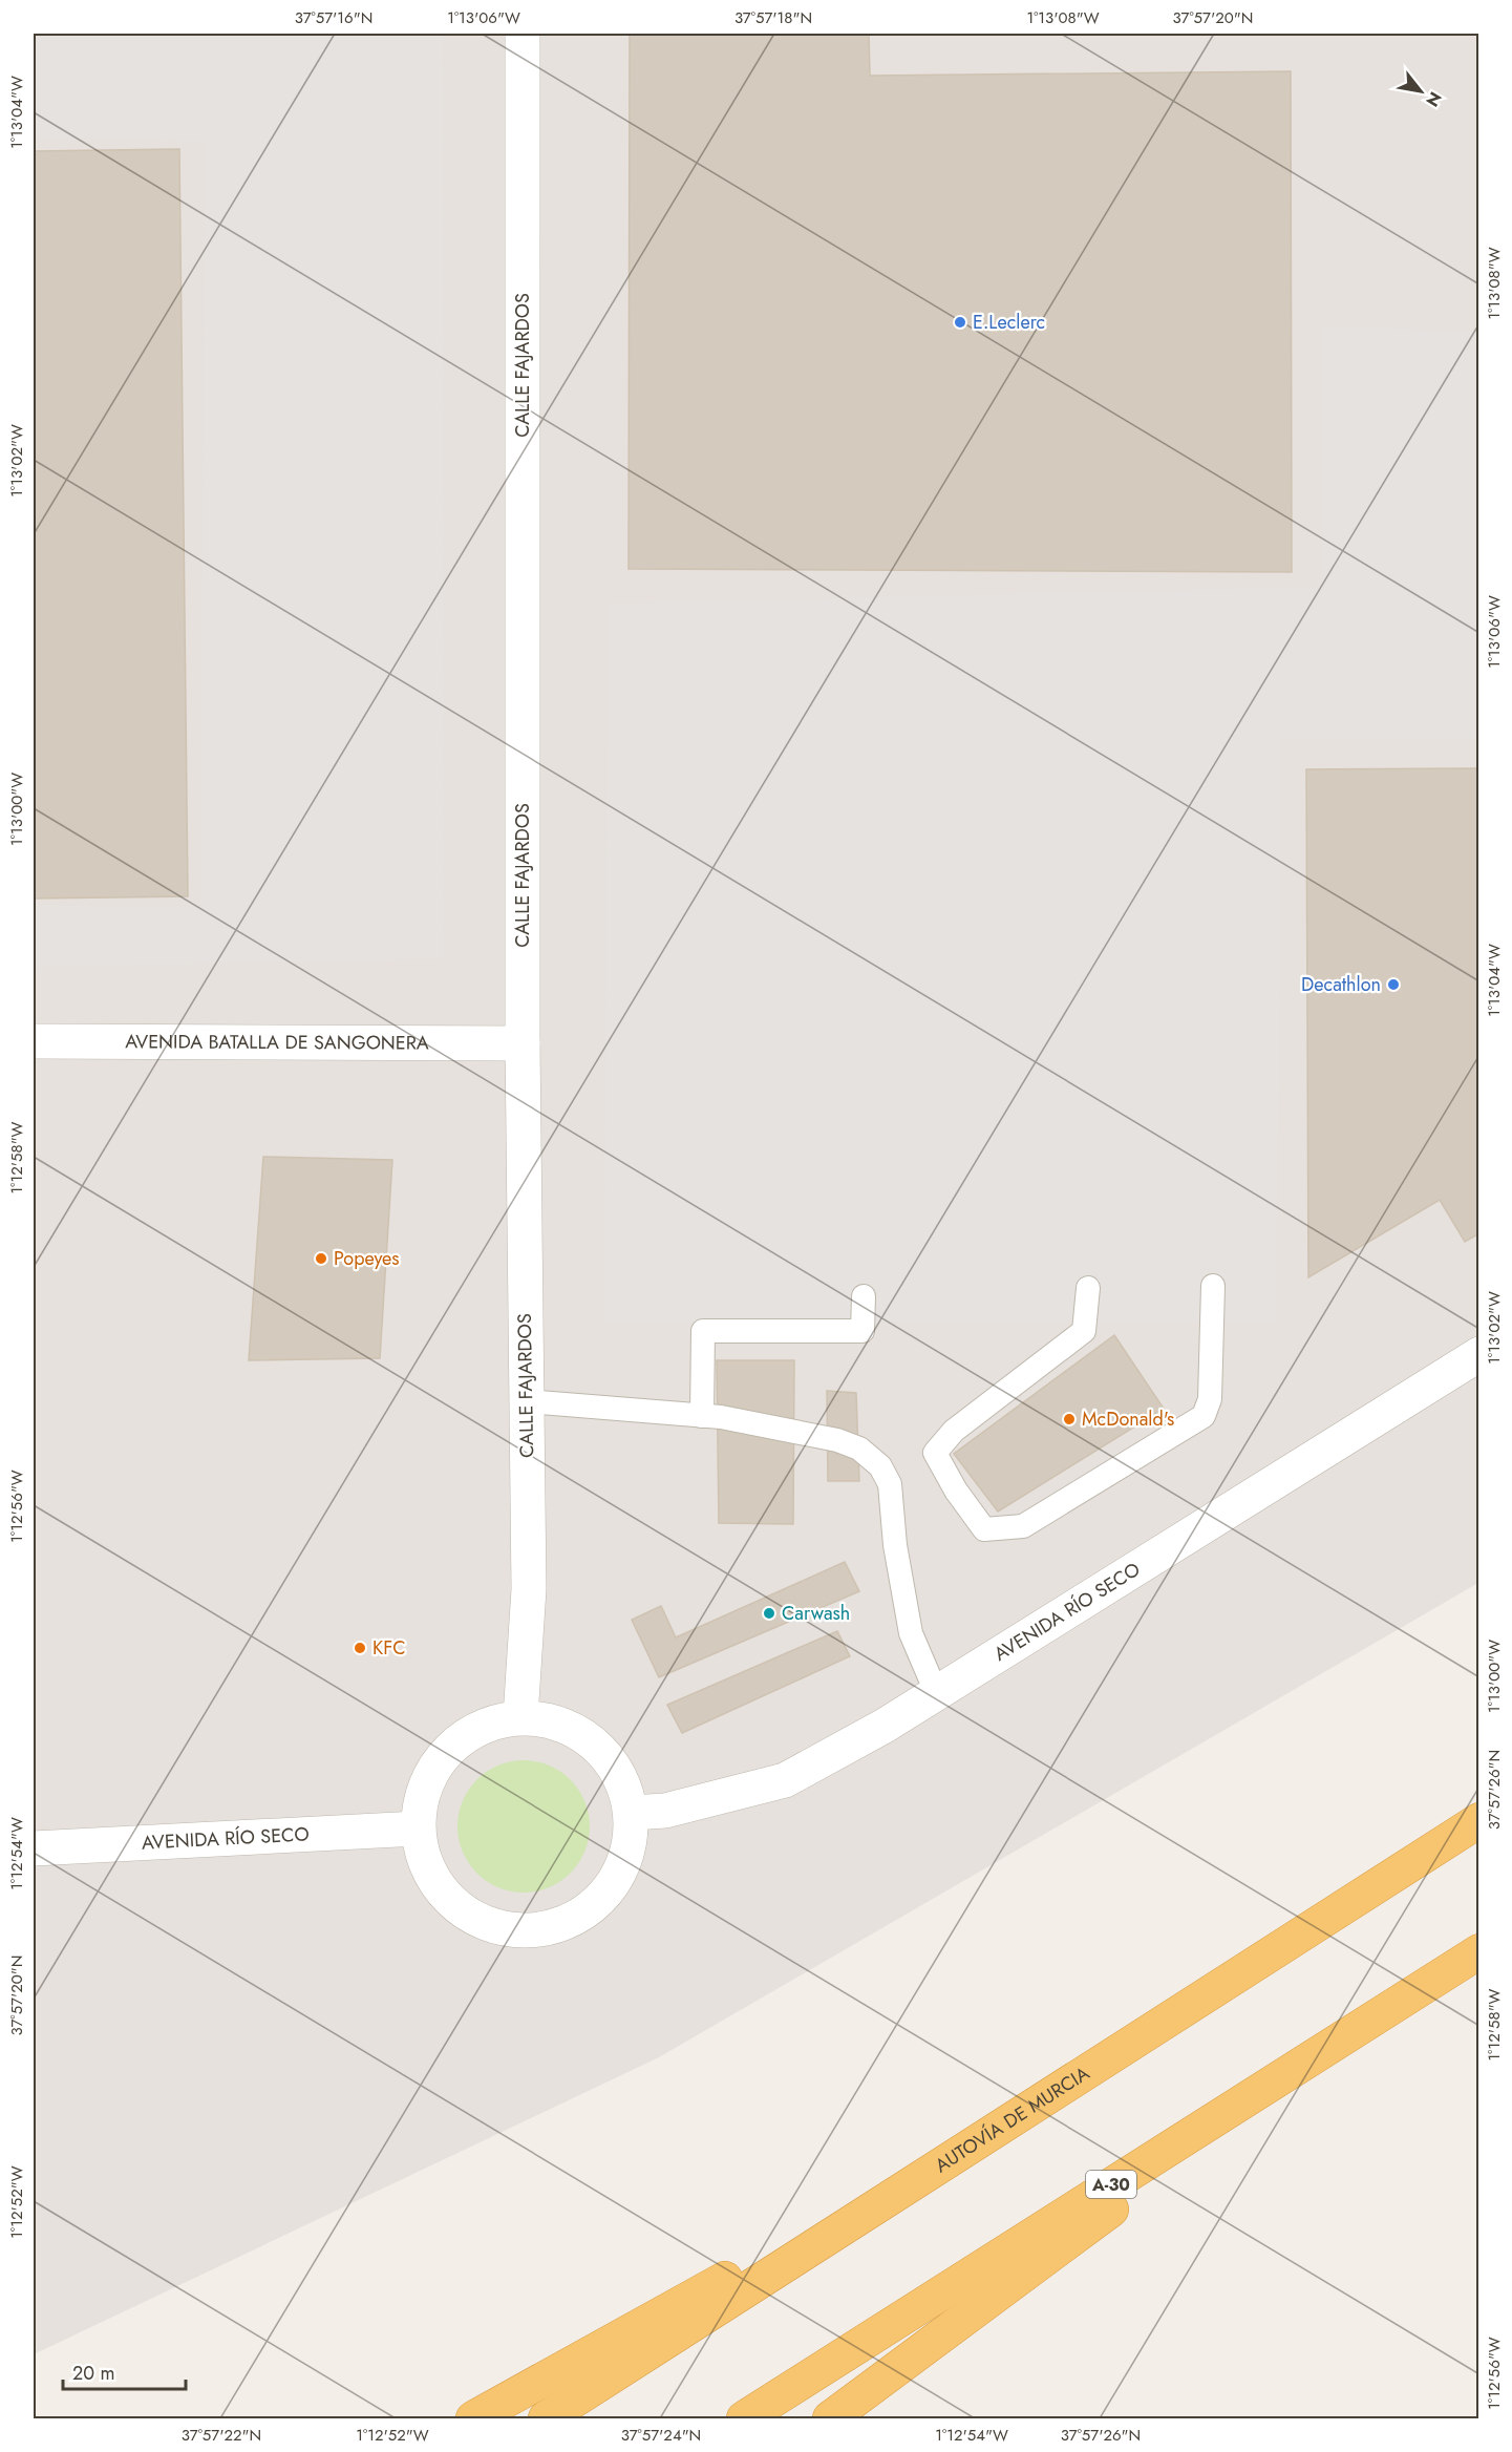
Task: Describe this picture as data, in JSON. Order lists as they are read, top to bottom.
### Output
{
  "streets": {
    "highway": ["AUTOVÍA DE MURCIA", "A-30"],
    "street": ["CALLE FAJARDOS", "AVENIDA BATALLA DE SANGONERA", "AVENIDA RÍO SECO"]
  },
  "crossings": [
    ["CALLE FAJARDOS", "AVENIDA BATALLA DE SANGONERA"],
    ["CALLE FAJARDOS", "AVENIDA RÍO SECO"]
  ],
  "places": [
    "E.Leclerc",
    "Decathlon",
    "Popeyes",
    "McDonald's",
    "Carwash",
    "KFC"
  ],
  "scale_bar": "20 m",
  "north": "bottom right",
  "coordinates": [
    "37°57'16\"N",
    "1°13'06\"W",
    "37°57'18\"N",
    "1°13'08\"W",
    "37°57'20\"N",
    "1°13'04\"W",
    "1°13'02\"W",
    "1°13'00\"W",
    "1°12'58\"W",
    "1°12'56\"W",
    "37°57'26\"N",
    "1°12'54\"W",
    "1°12'52\"W",
    "37°57'22\"N",
    "37°57'24\"N"
  ]
}
